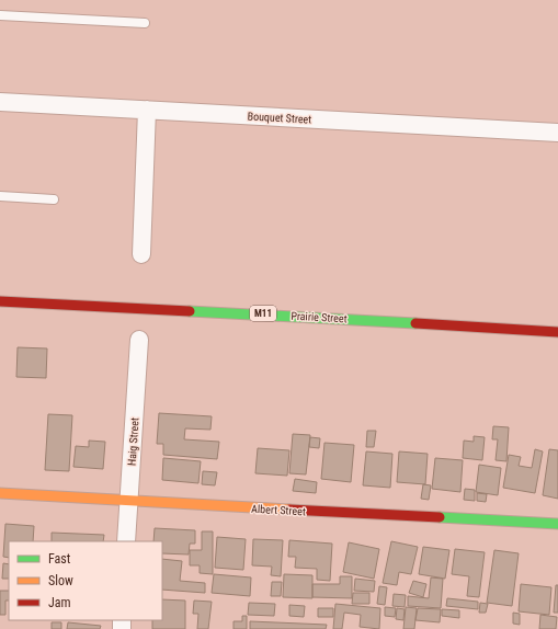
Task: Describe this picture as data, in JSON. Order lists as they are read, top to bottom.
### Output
{
  "streets": {
    "street": [
      "Bouquet Street",
      "M11",
      "Prairie Street",
      "Haig Street",
      "Albert Street"
    ]
  },
  "crossings": [
    ["Haig Street", "Albert Street"]
  ],
  "legend": ["Fast", "Slow", "Jam"]
}
